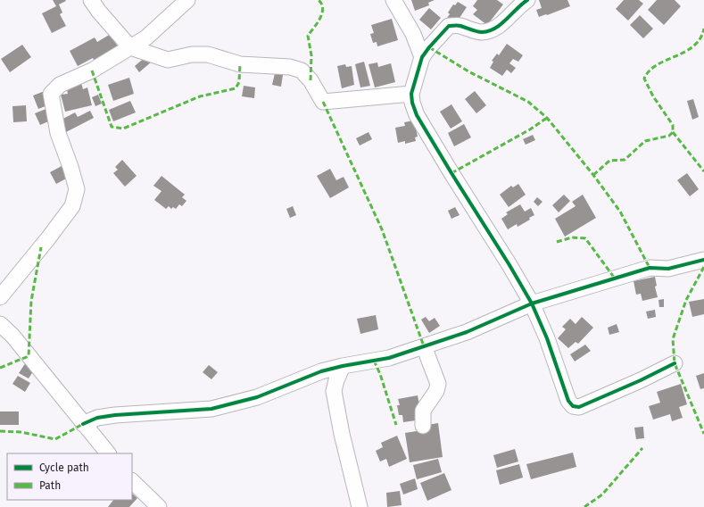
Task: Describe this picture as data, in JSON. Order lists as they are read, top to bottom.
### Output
{
  "legend": ["Cycle path", "Path"]
}
